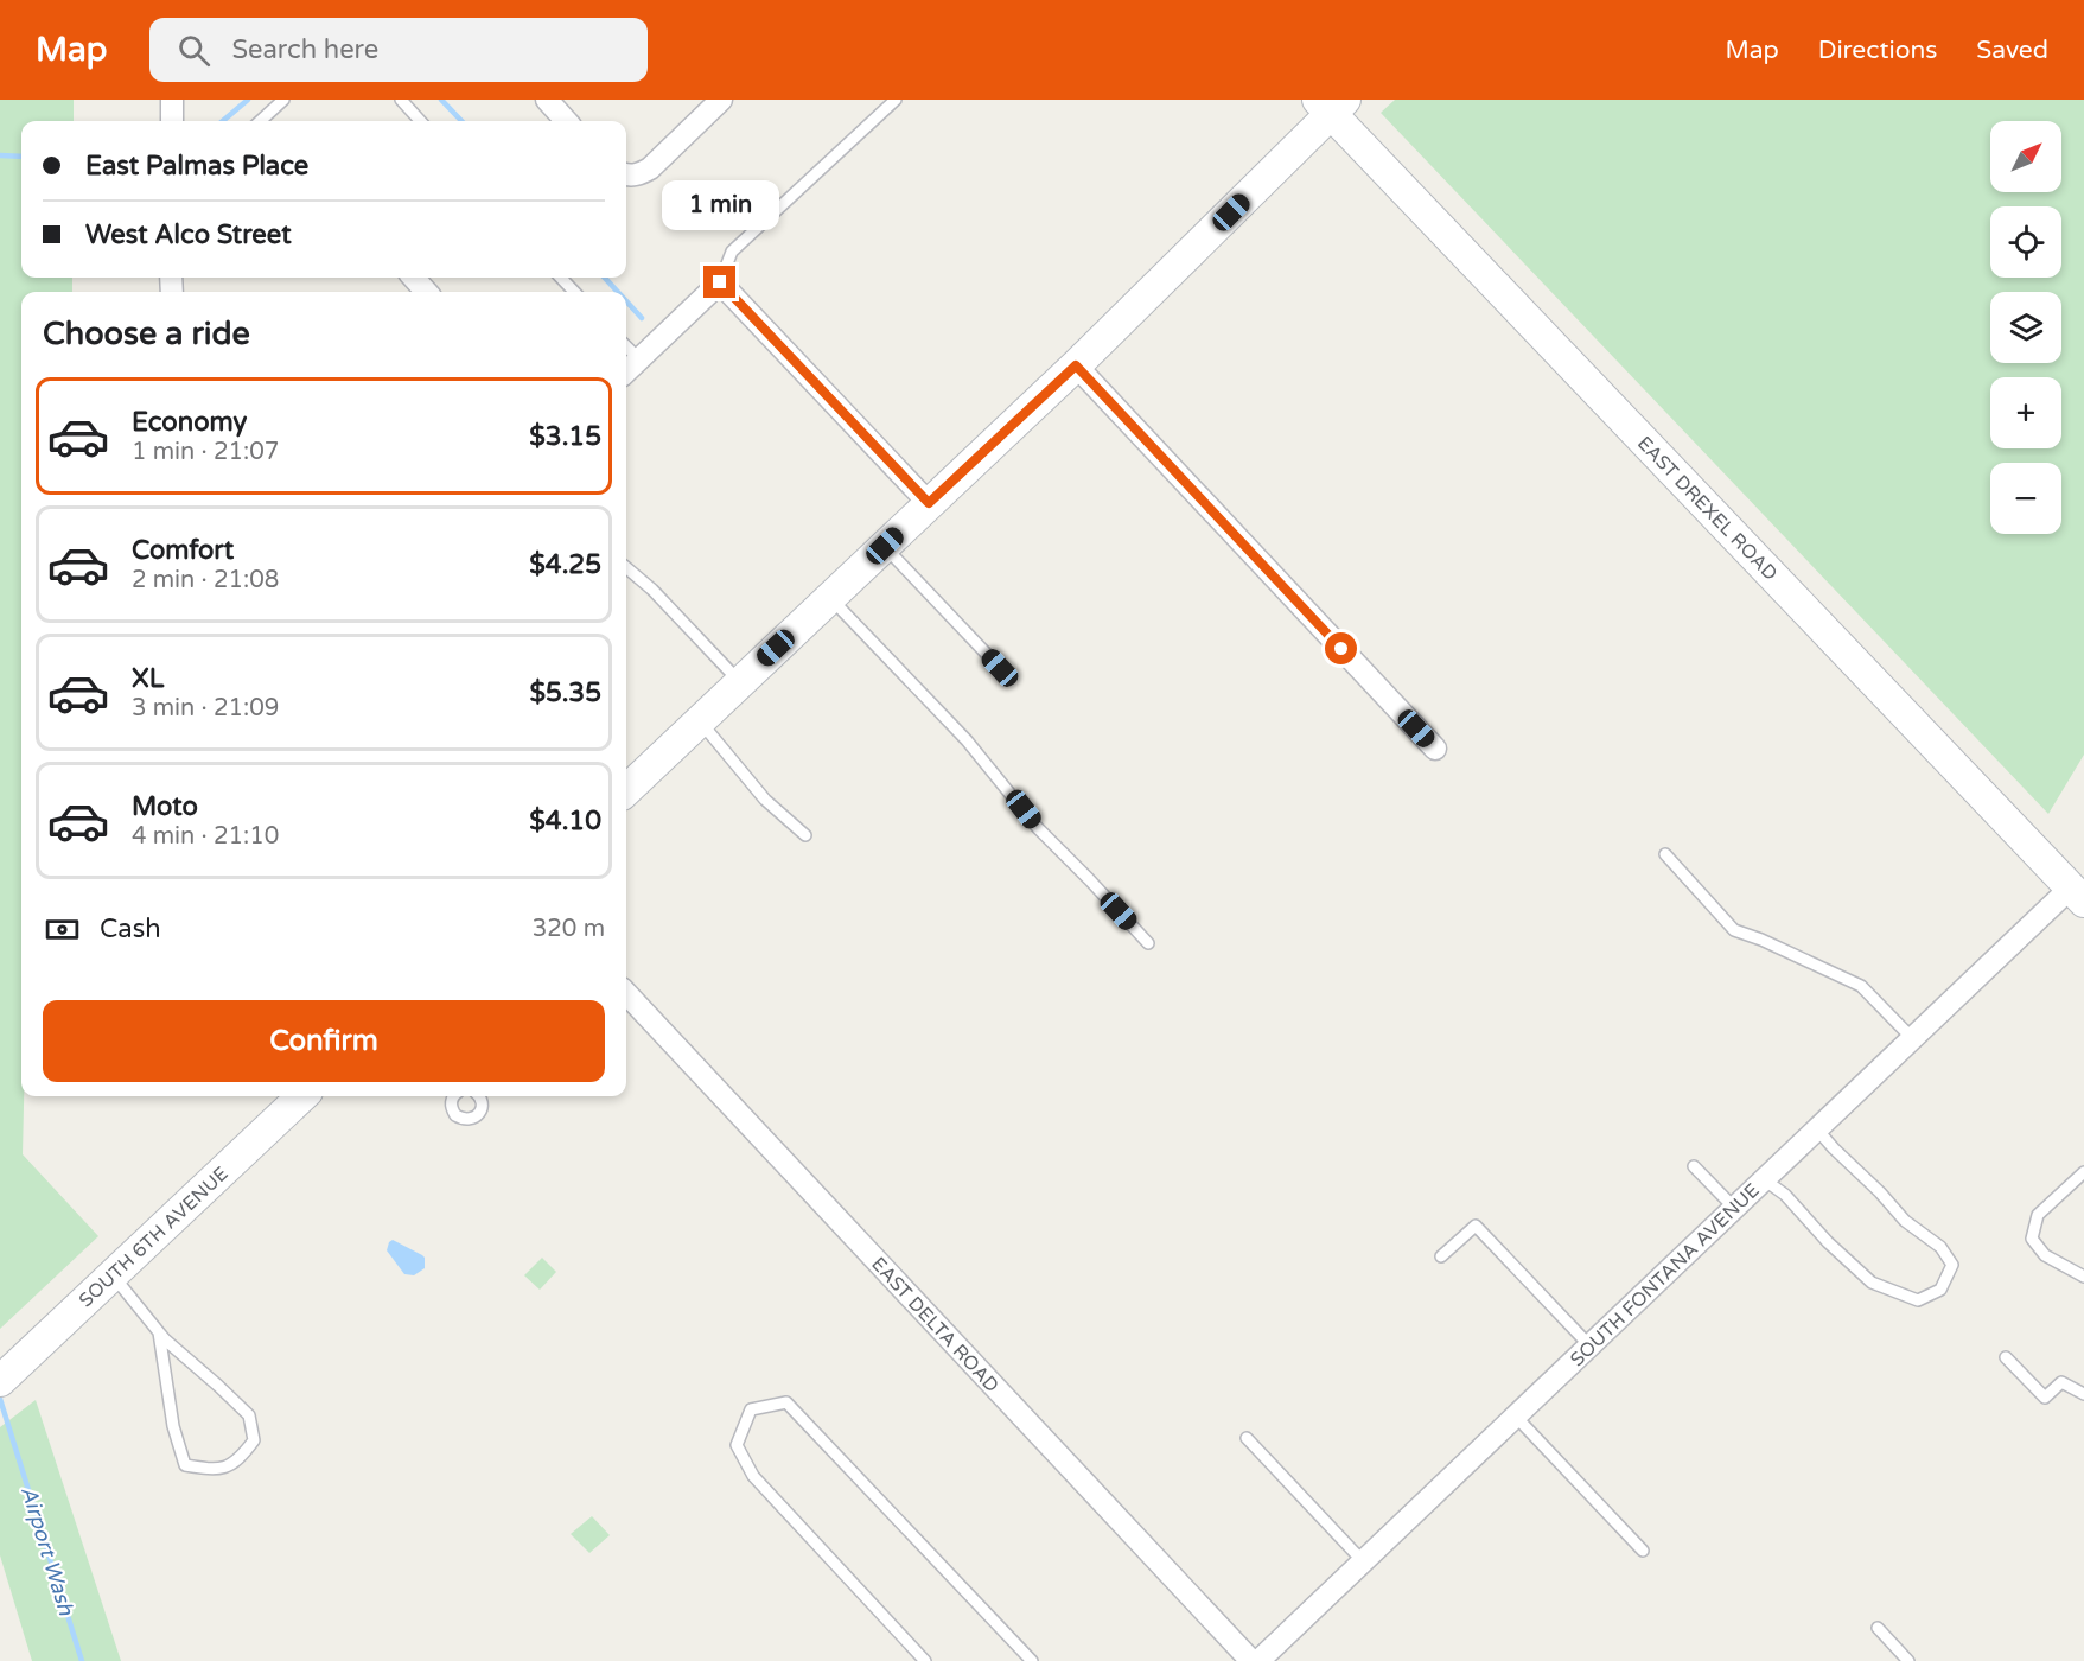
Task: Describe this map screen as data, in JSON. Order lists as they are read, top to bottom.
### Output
{
  "streets": {
    "street": [
      "EAST DREXEL ROAD",
      "SOUTH 6TH AVENUE",
      "SOUTH FONTANA AVENUE",
      "EAST DELTA ROAD"
    ]
  },
  "crossings": [
    ["EAST DREXEL ROAD", "SOUTH FONTANA AVENUE"]
  ],
  "water": ["Airport Wash"],
  "north": "top right",
  "page": {
    "header": "Map",
    "search": "Search here",
    "nav": ["Map", "Directions", "Saved"],
    "map_buttons": ["+", "−"],
    "banner": ["East Palmas Place", "West Alco Street"],
    "bubble": "1 min",
    "heading": "Choose a ride",
    "list": [
      {
        "name": "Economy",
        "note": "1 min · 21:07",
        "value": "$3.15"
      },
      {
        "name": "Comfort",
        "note": "2 min · 21:08",
        "value": "$4.25"
      },
      {
        "name": "XL",
        "note": "3 min · 21:09",
        "value": "$5.35"
      },
      {
        "name": "Moto",
        "note": "4 min · 21:10",
        "value": "$4.10"
      }
    ],
    "pay": ["Cash", "320 m"],
    "buttons": "Confirm"
  }
}
